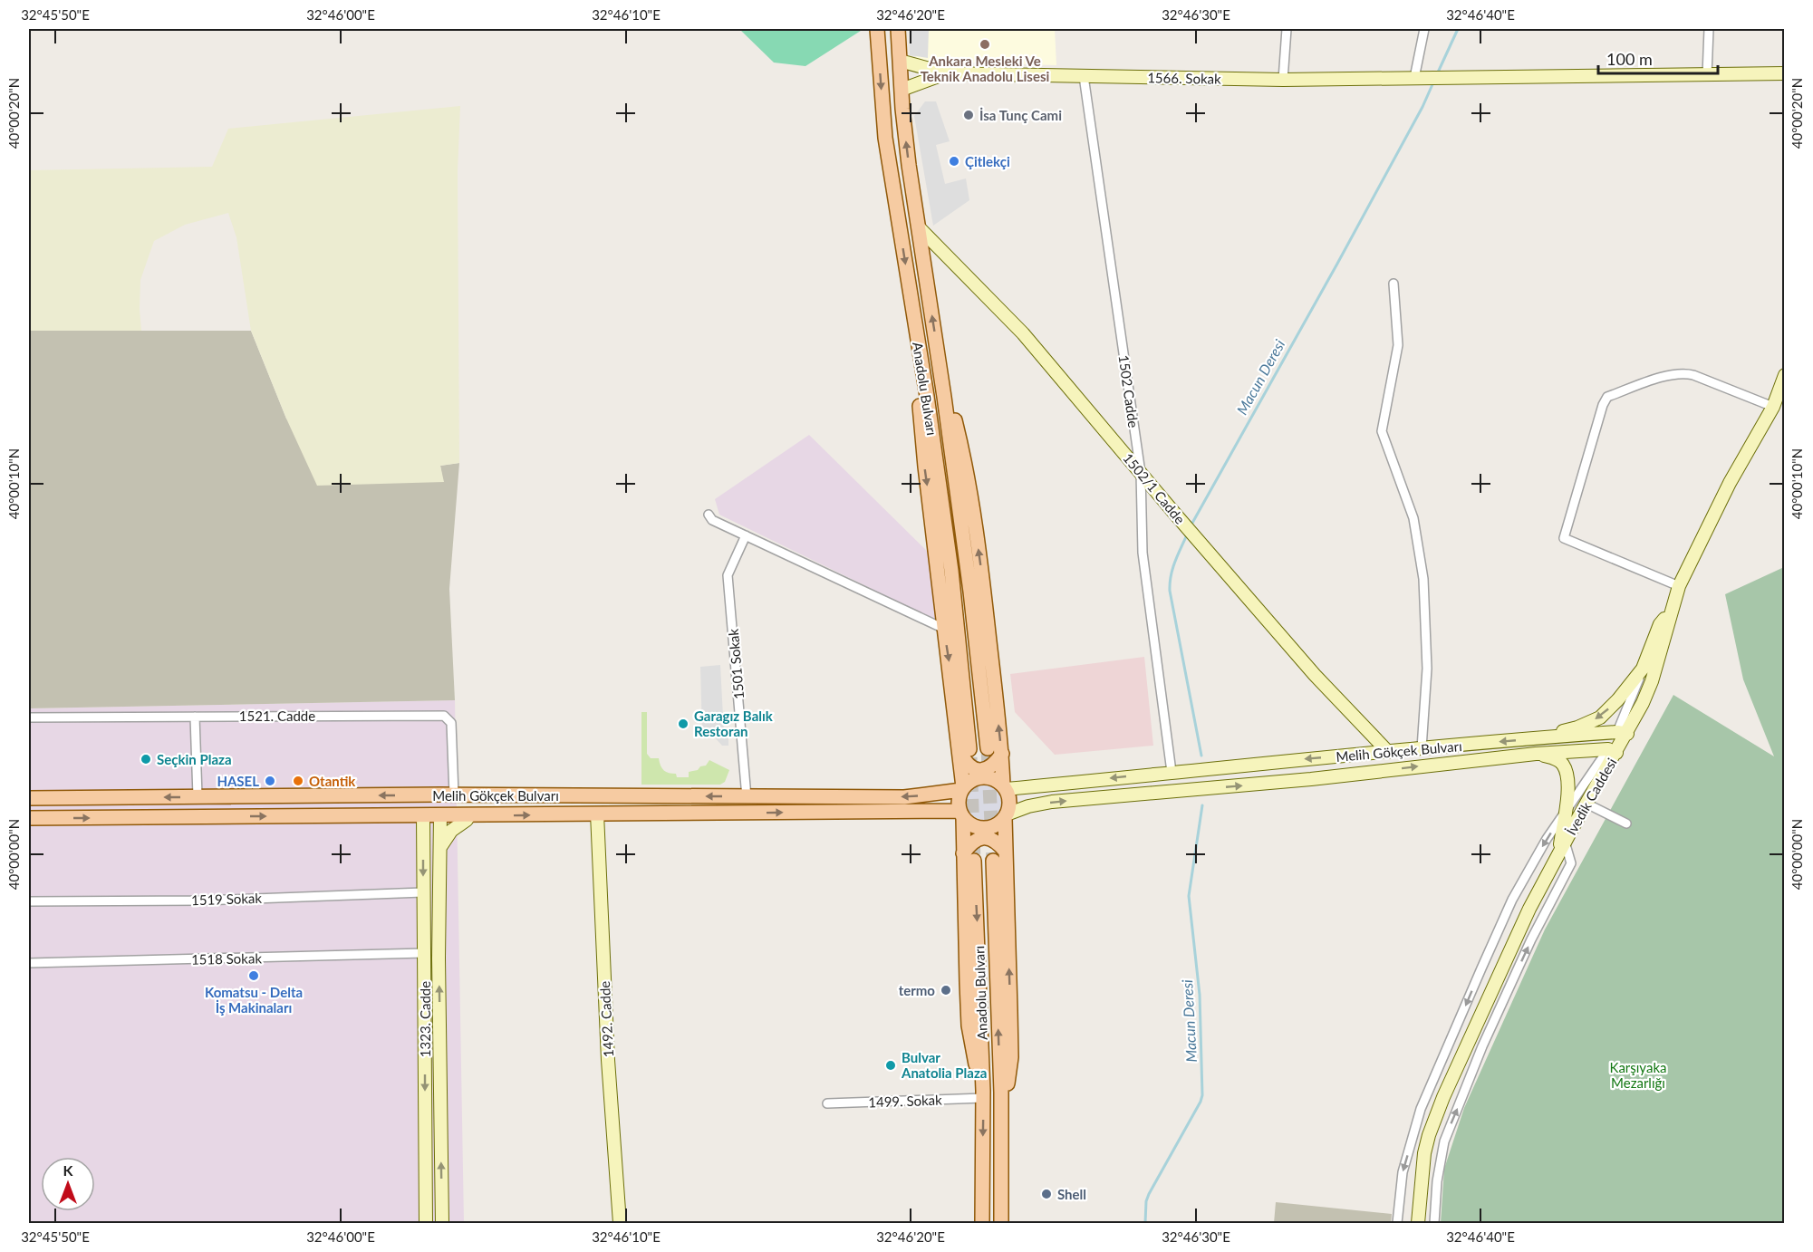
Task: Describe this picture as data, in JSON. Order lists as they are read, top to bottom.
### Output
{
  "streets": {
    "main road": ["Anadolu Bulvarı", "Melih Gökçek Bulvarı"],
    "street": [
      "1566. Sokak",
      "1502 Cadde",
      "1502/1 Cadde",
      "1501 Sokak",
      "1521. Cadde",
      "İvedik Caddesi",
      "1519 Sokak",
      "1518 Sokak",
      "1323. Cadde",
      "1492. Cadde",
      "1499. Sokak"
    ]
  },
  "crossings": [
    ["1566. Sokak", "1502 Cadde"],
    ["Anadolu Bulvarı", "1502/1 Cadde"],
    ["Anadolu Bulvarı", "Melih Gökçek Bulvarı"],
    ["Anadolu Bulvarı", "1499. Sokak"],
    ["1502 Cadde", "1502/1 Cadde"],
    ["1502 Cadde", "Melih Gökçek Bulvarı"],
    ["1502/1 Cadde", "Melih Gökçek Bulvarı"],
    ["1501 Sokak", "Melih Gökçek Bulvarı"],
    ["1521. Cadde", "Melih Gökçek Bulvarı"],
    ["Melih Gökçek Bulvarı", "İvedik Caddesi"],
    ["Melih Gökçek Bulvarı", "1323. Cadde"],
    ["Melih Gökçek Bulvarı", "1492. Cadde"],
    ["1519 Sokak", "1323. Cadde"],
    ["1518 Sokak", "1323. Cadde"]
  ],
  "water": ["Macun Deresi"],
  "parks": ["Karşıyaka Mezarlığı"],
  "places": [
    "Ankara Mesleki Ve Teknik Anadolu Lisesi",
    "İsa Tunç Cami",
    "Çitlekçi",
    "Garagız Balık Restoran",
    "Seçkin Plaza",
    "HASEL",
    "Otantik",
    "Komatsu - Delta İş Makinaları",
    "termo",
    "Bulvar Anatolia Plaza",
    "Shell"
  ],
  "scale_bar": "100 m",
  "north": "top",
  "coordinates": [
    "32°45'50\"E",
    "32°46'00\"E",
    "32°46'10\"E",
    "32°46'20\"E",
    "32°46'30\"E",
    "32°46'40\"E",
    "40°00'20\"N",
    "40°00'10\"N",
    "40°00'00\"N"
  ]
}
